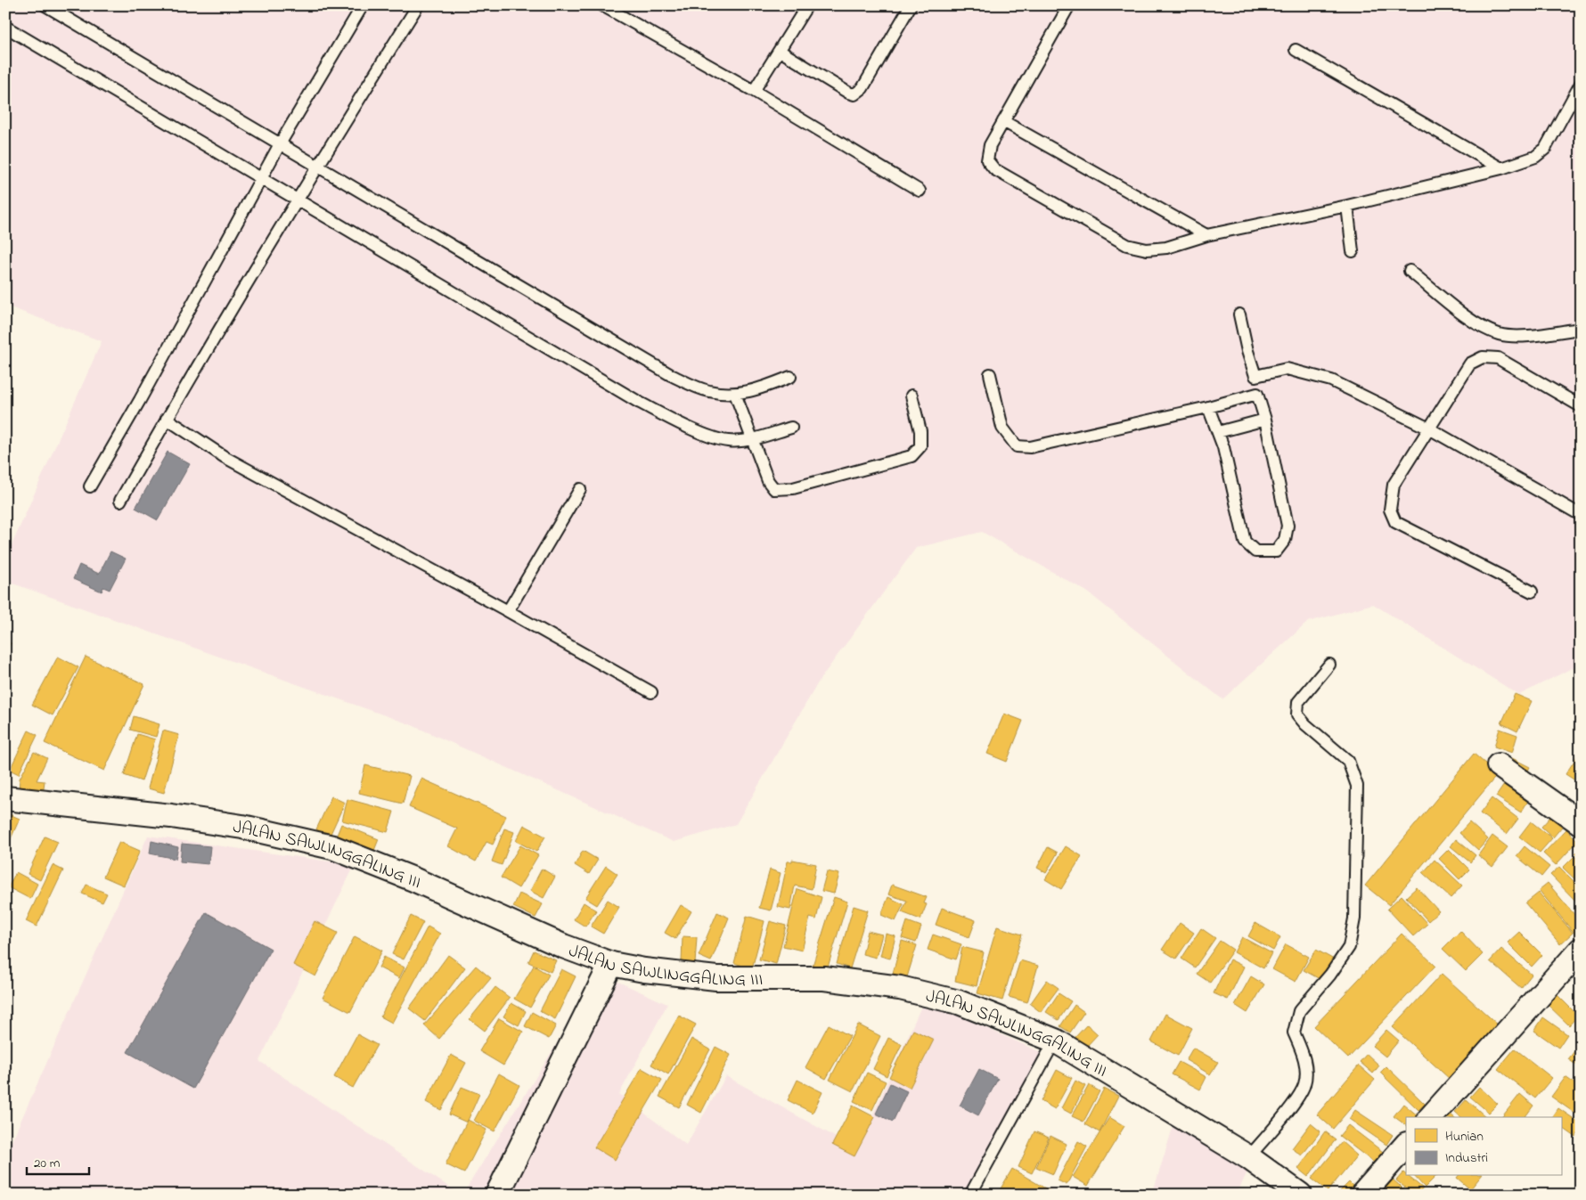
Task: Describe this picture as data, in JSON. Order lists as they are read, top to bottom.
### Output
{
  "streets": {
    "street": ["JALAN SAWLINGGALING III"]
  },
  "legend": ["Hunian", "Industri"],
  "scale_bar": "20 m"
}
